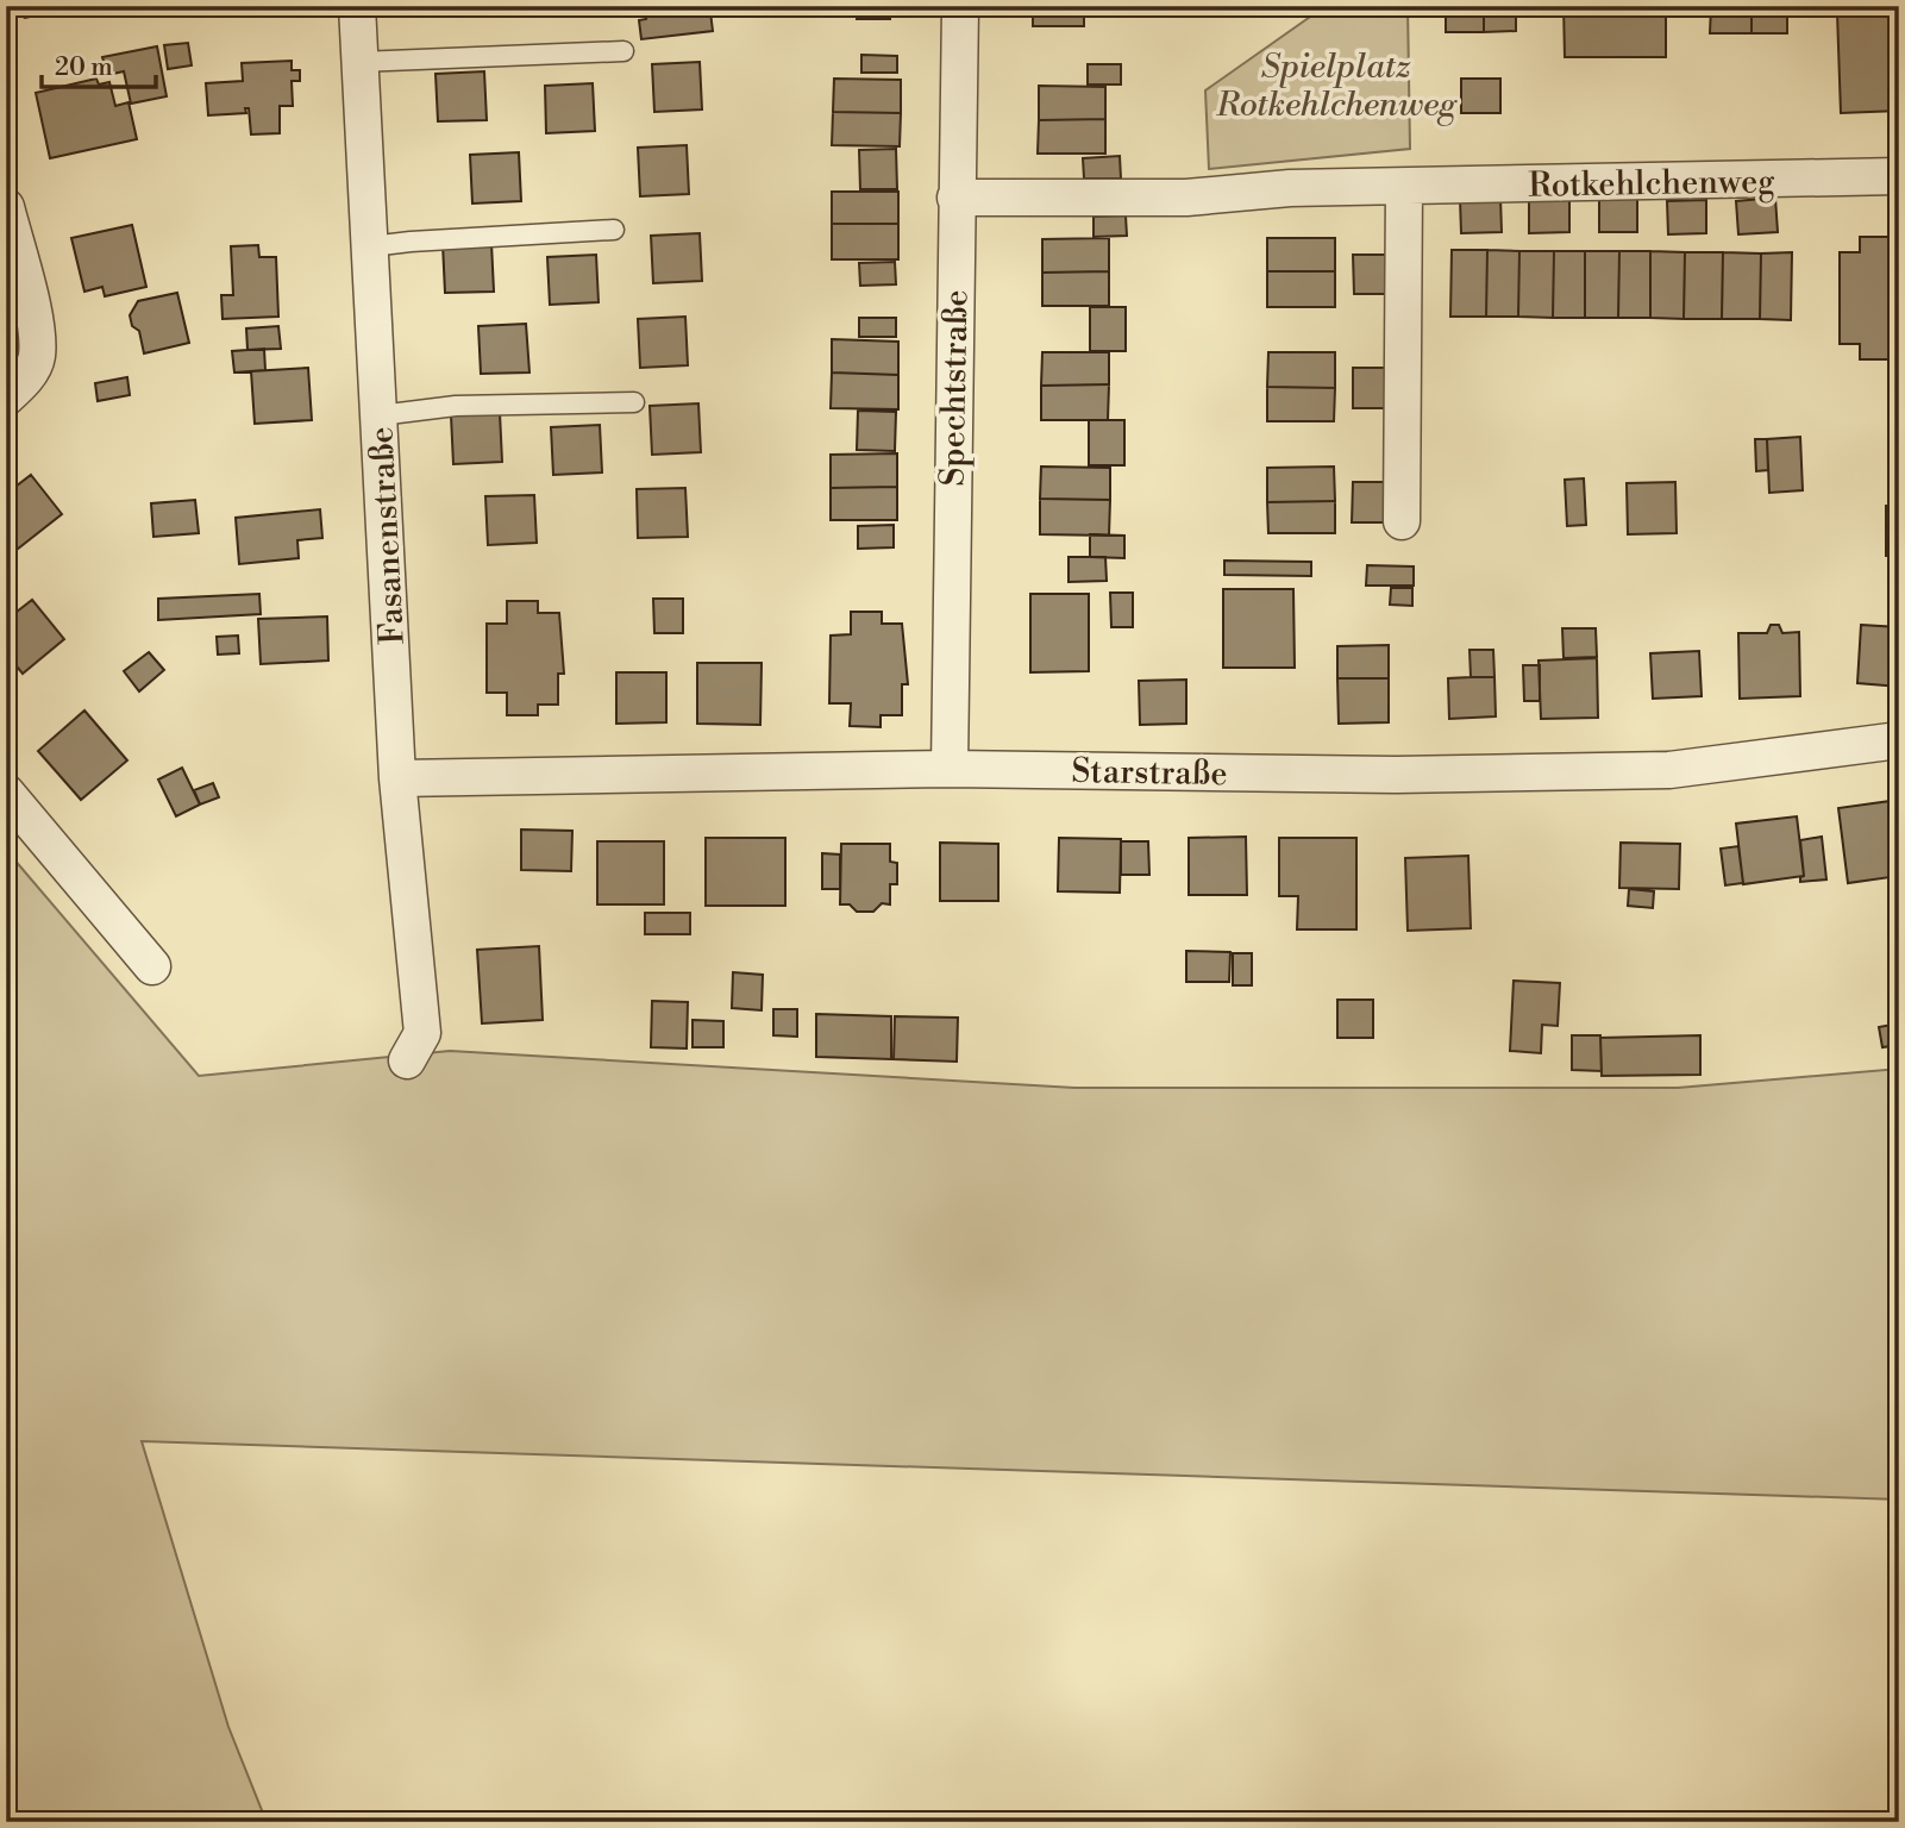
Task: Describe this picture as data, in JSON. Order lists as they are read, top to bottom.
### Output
{
  "streets": {
    "street": [
      "Rotkehlchenweg",
      "Spechtstraße",
      "Fasanenstraße",
      "Starstraße"
    ]
  },
  "crossings": [
    ["Rotkehlchenweg", "Spechtstraße"],
    ["Spechtstraße", "Starstraße"],
    ["Fasanenstraße", "Starstraße"]
  ],
  "parks": ["Spielplatz Rotkehlchenweg"],
  "scale_bar": "20 m"
}
